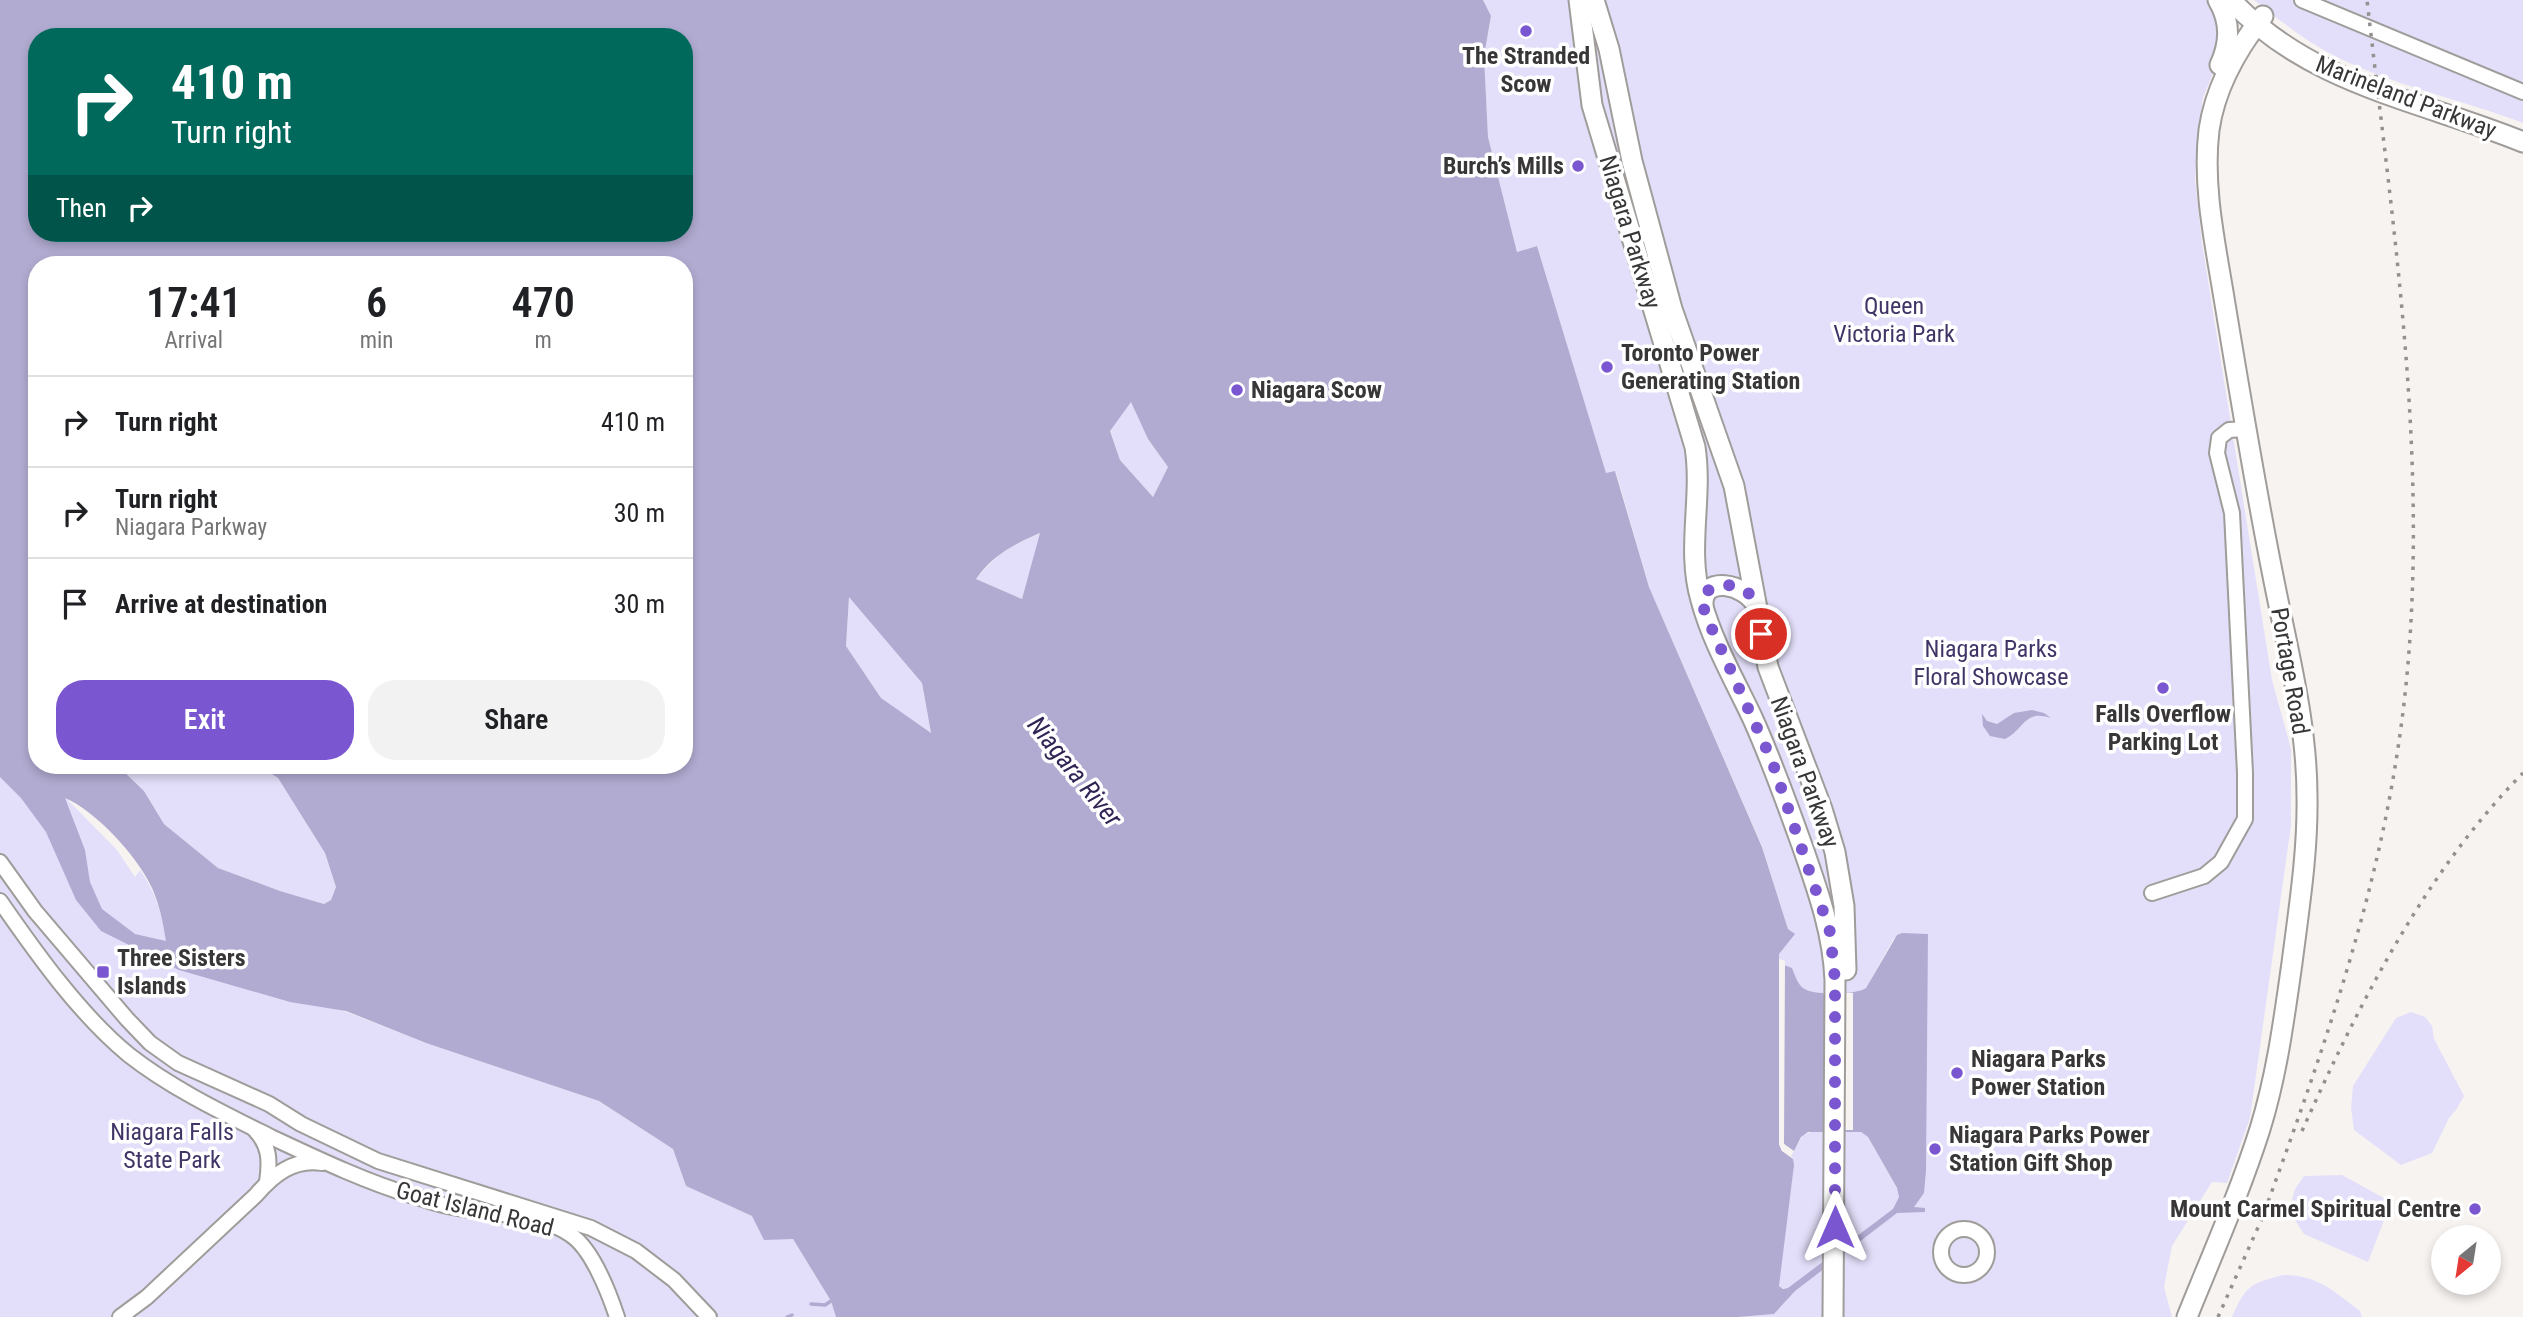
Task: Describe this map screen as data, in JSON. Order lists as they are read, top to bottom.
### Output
{
  "streets": {
    "main road": ["Marineland Parkway", "Niagara Parkway", "Portage Road"],
    "street": ["Goat Island Road"]
  },
  "crossings": [
    ["Marineland Parkway", "Portage Road"]
  ],
  "water": ["Niagara River"],
  "parks": ["Queen Victoria Park", "Niagara Parks Floral Showcase", "Niagara Falls State Park"],
  "places": {
    "other": [
      "The Stranded Scow",
      "Burch’s Mills",
      "Toronto Power Generating Station",
      "Niagara Scow",
      "Falls Overflow Parking Lot",
      "Niagara Parks Power Station",
      "Niagara Parks Power Station Gift Shop",
      "Mount Carmel Spiritual Centre"
    ],
    "transit": ["Three Sisters Islands"]
  },
  "north": "bottom left",
  "page": {
    "turn": ["410 m", "Turn right"],
    "then": "Then",
    "eta": [
      "17:41",
      "Arrival",
      "6",
      "min",
      "470",
      "m"
    ],
    "list": [
      {
        "name": "Turn right",
        "value": "410 m"
      },
      {
        "name": "Turn right",
        "note": "Niagara Parkway",
        "value": "30 m"
      },
      {
        "name": "Arrive at destination",
        "value": "30 m"
      }
    ],
    "buttons": ["Exit", "Share"]
  }
}
